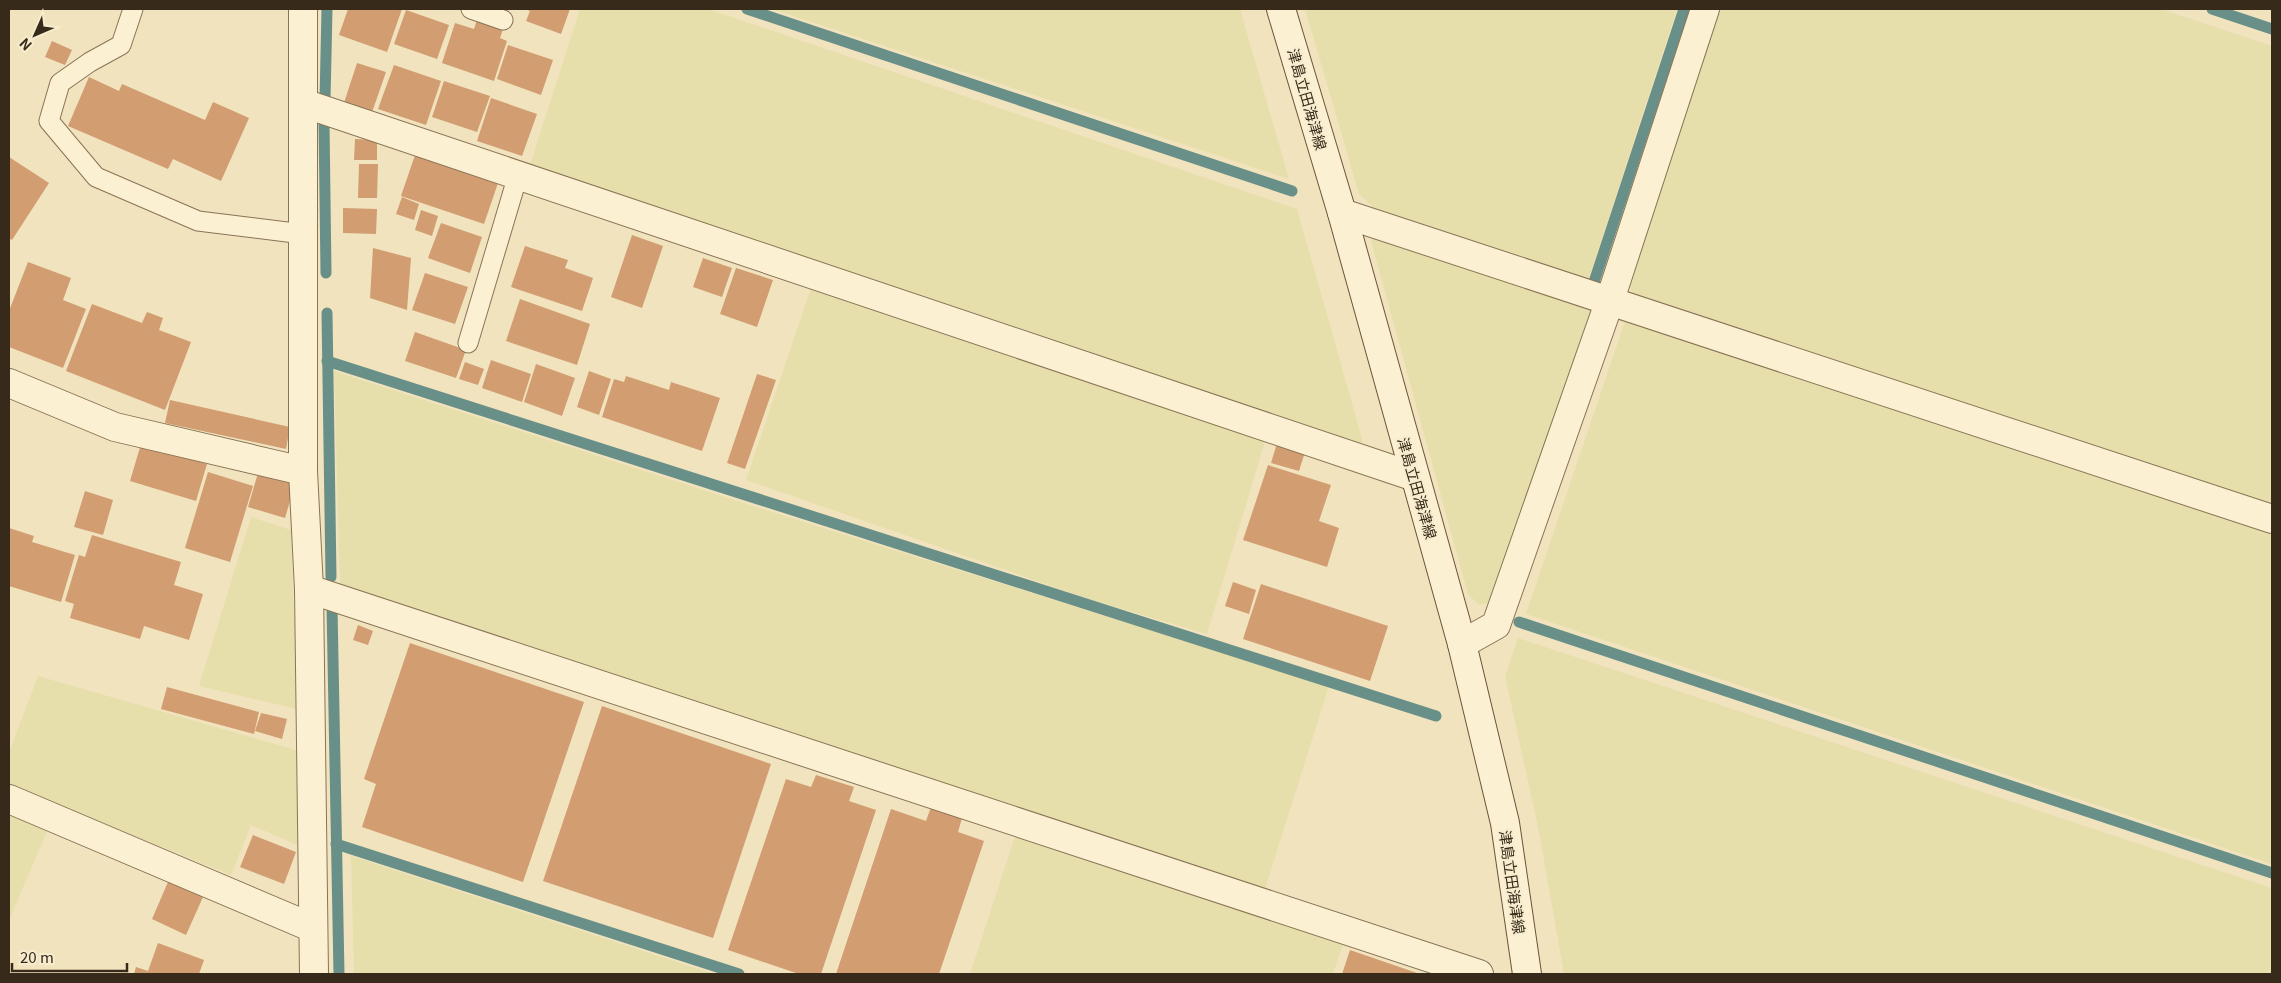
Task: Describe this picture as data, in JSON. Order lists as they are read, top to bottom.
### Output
{
  "streets": {
    "street": ["津島立田海津線"]
  },
  "scale_bar": "20 m",
  "north": "bottom left"
}
